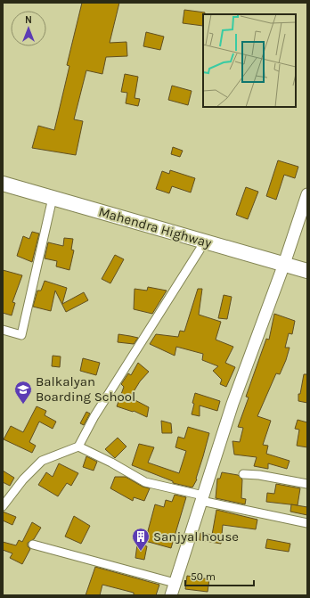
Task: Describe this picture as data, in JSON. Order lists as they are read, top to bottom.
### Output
{
  "streets": {
    "highway": ["Mahendra Highway"]
  },
  "places": {
    "school or university": ["Balkalyan Boarding School"],
    "building": ["Sanjyal house"]
  },
  "scale_bar": "50 m",
  "north": "top"
}
